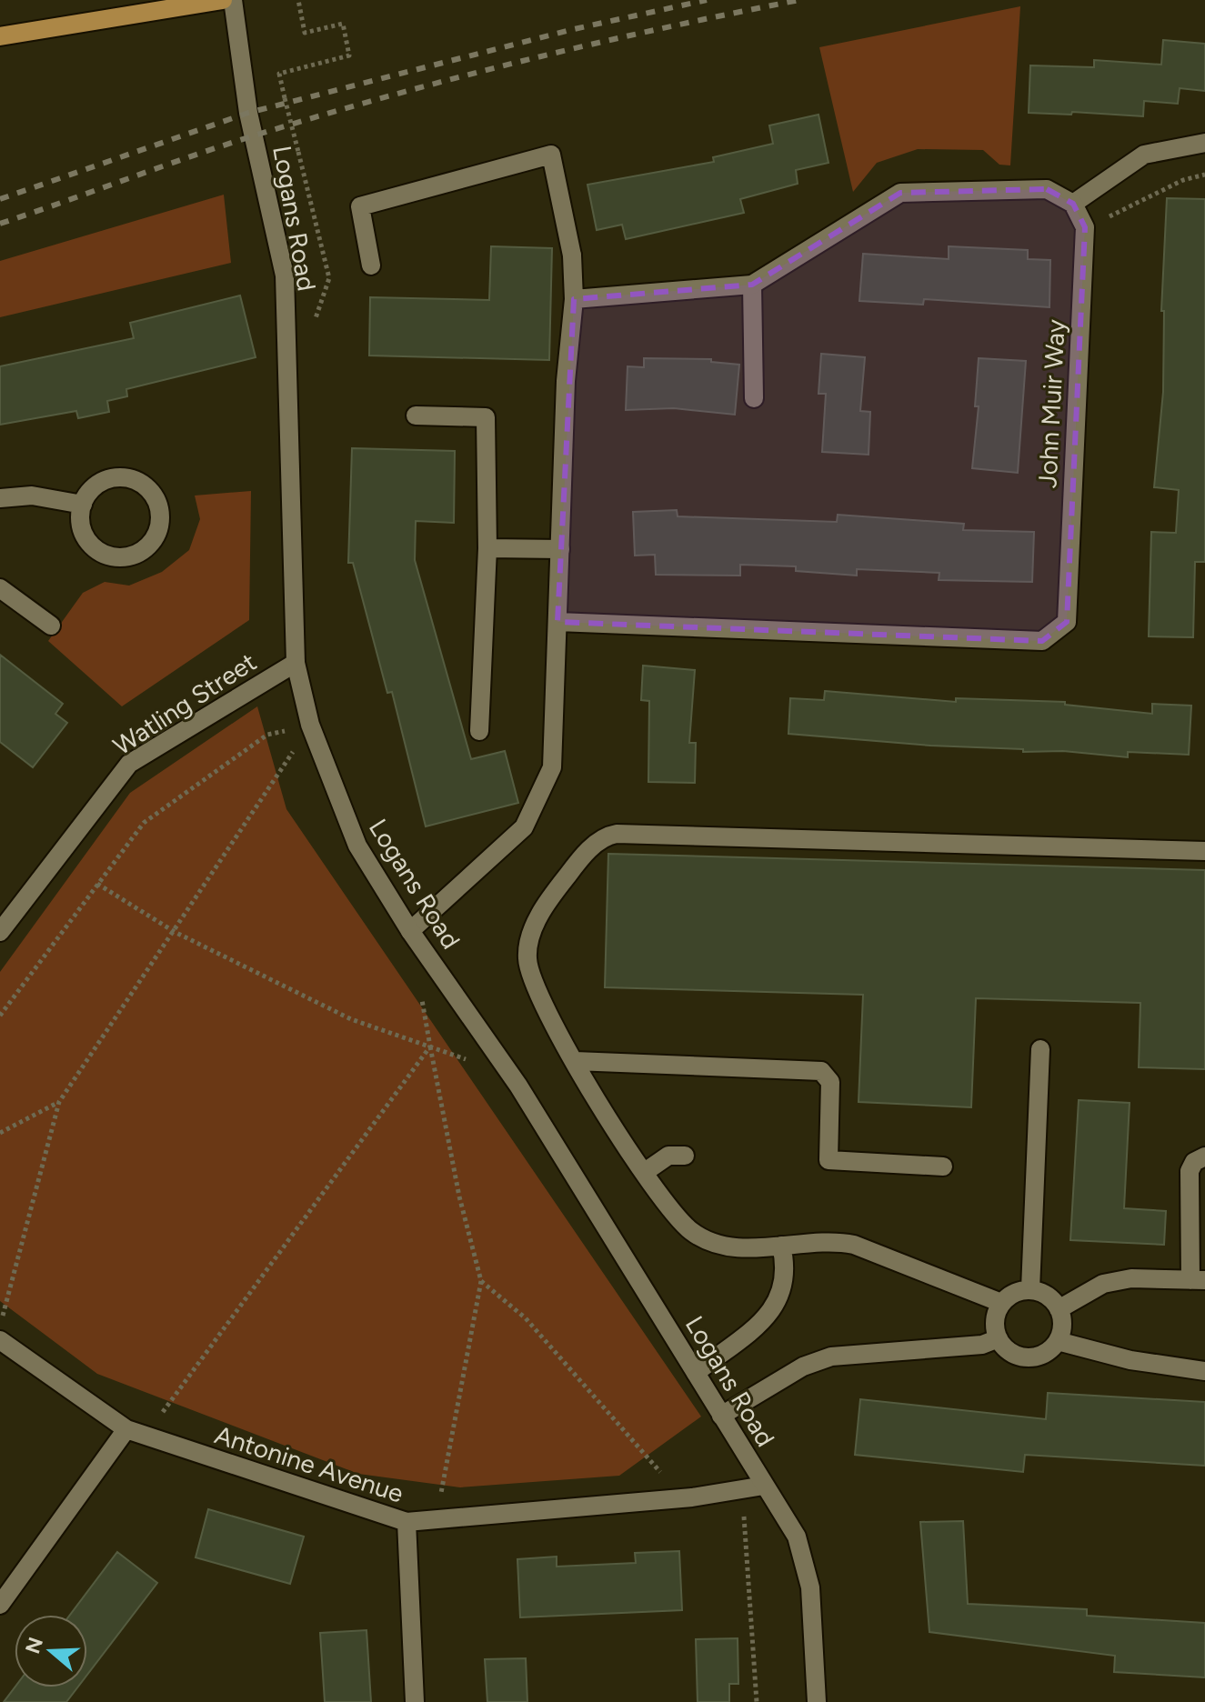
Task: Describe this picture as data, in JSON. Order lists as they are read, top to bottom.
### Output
{
  "streets": {
    "street": [
      "Logans Road",
      "John Muir Way",
      "Watling Street",
      "Antonine Avenue"
    ]
  },
  "crossings": [
    ["Logans Road", "Watling Street"],
    ["Logans Road", "Antonine Avenue"]
  ],
  "north": "left"
}
